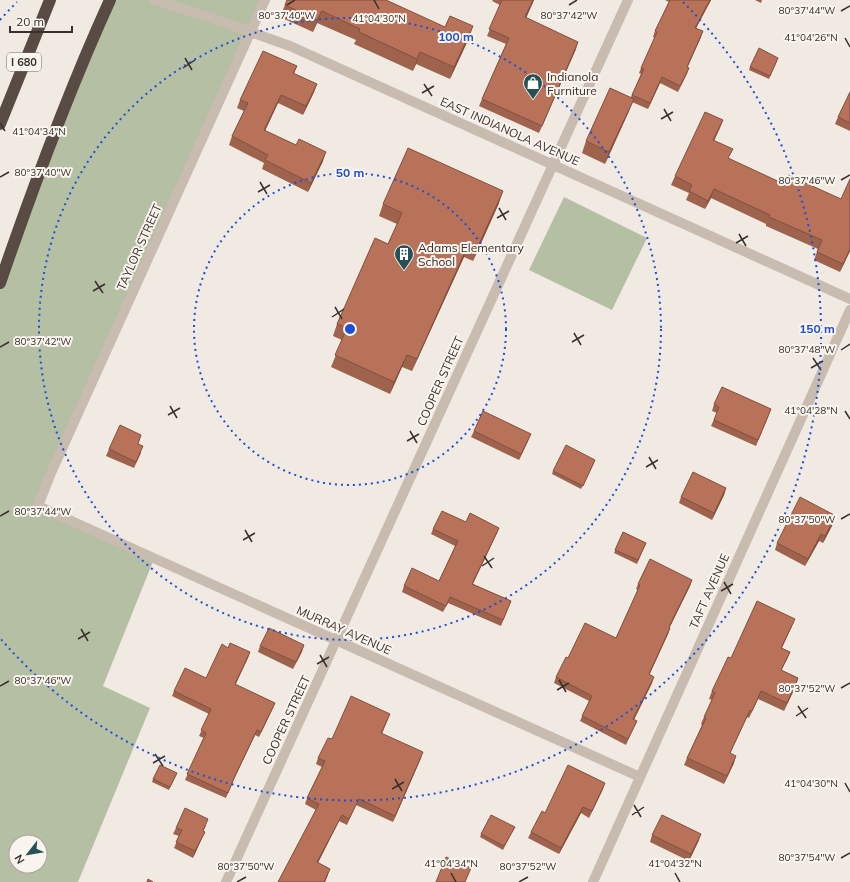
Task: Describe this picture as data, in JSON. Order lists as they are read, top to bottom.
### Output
{
  "streets": {
    "highway": ["I 680"],
    "street": [
      "EAST INDIANOLA AVENUE",
      "TAYLOR STREET",
      "COOPER STREET",
      "TAFT AVENUE",
      "MURRAY AVENUE"
    ]
  },
  "crossings": [
    ["EAST INDIANOLA AVENUE", "TAYLOR STREET"],
    ["EAST INDIANOLA AVENUE", "COOPER STREET"],
    ["TAYLOR STREET", "MURRAY AVENUE"],
    ["COOPER STREET", "MURRAY AVENUE"],
    ["TAFT AVENUE", "MURRAY AVENUE"]
  ],
  "places": {
    "shop": ["Indianola Furniture"],
    "building": ["Adams Elementary School"]
  },
  "scale_bar": "20 m",
  "north": "bottom left",
  "coordinates": [
    "80°37'44\"W",
    "80°37'40\"W",
    "80°37'42\"W",
    "41°04'30\"N",
    "41°04'26\"N",
    "41°04'34\"N",
    "80°37'46\"W",
    "80°37'48\"W",
    "41°04'28\"N",
    "80°37'50\"W",
    "80°37'52\"W",
    "80°37'54\"W",
    "41°04'32\"N"
  ],
  "rings": ["100 m", "50 m", "150 m"]
}
